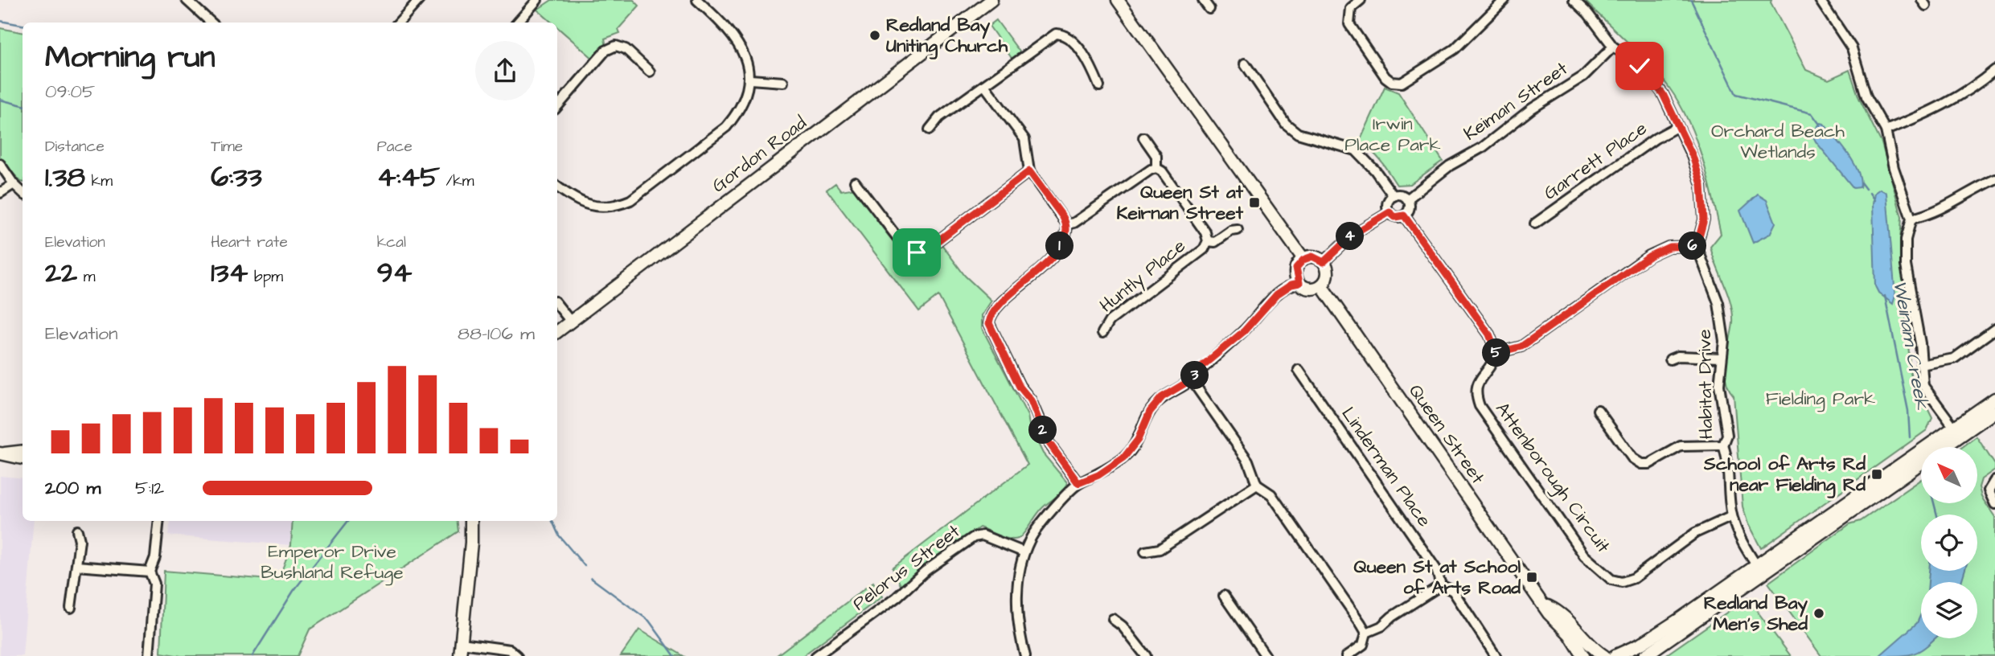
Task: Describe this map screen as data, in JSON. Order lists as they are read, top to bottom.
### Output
{
  "streets": {
    "street": [
      "Keiman Street",
      "Gordon Road",
      "Garrett Place",
      "Huntly Place",
      "Habitat Drive",
      "Queen Street",
      "Linderman Place",
      "Attenborough Circuit",
      "Pelorus Street"
    ]
  },
  "crossings": [
    ["Habitat Drive", "Attenborough Circuit"]
  ],
  "water": ["Weinam Creek"],
  "parks": [
    "Irwin Place Park",
    "Orchard Beach Wetlands",
    "Fielding Park",
    "Emperor Drive Bushland Refuge"
  ],
  "places": {
    "other": ["Redland Bay Uniting Church", "Redland Bay Men's Shed"],
    "transit": ["Queen St at Keirnan Street", "School of Arts Rd near Fielding Rd", "Queen St at School of Arts Road"]
  },
  "north": "top left",
  "page": {
    "heading": ["Morning run", "09:05"],
    "stats": [
      ["Distance", "1.38 km"],
      ["Time", "6:33"],
      ["Pace", "4:45 /km"],
      ["Elevation", "22 m"],
      ["Heart rate", "134 bpm"],
      ["kcal", "94"]
    ],
    "pins": [
      "4",
      "1",
      "6",
      "5",
      "3",
      "2"
    ],
    "chart": ["Elevation", "88–106 m"],
    "list": [
      {
        "name": "200 m",
        "note": "5:12"
      }
    ]
  }
}
